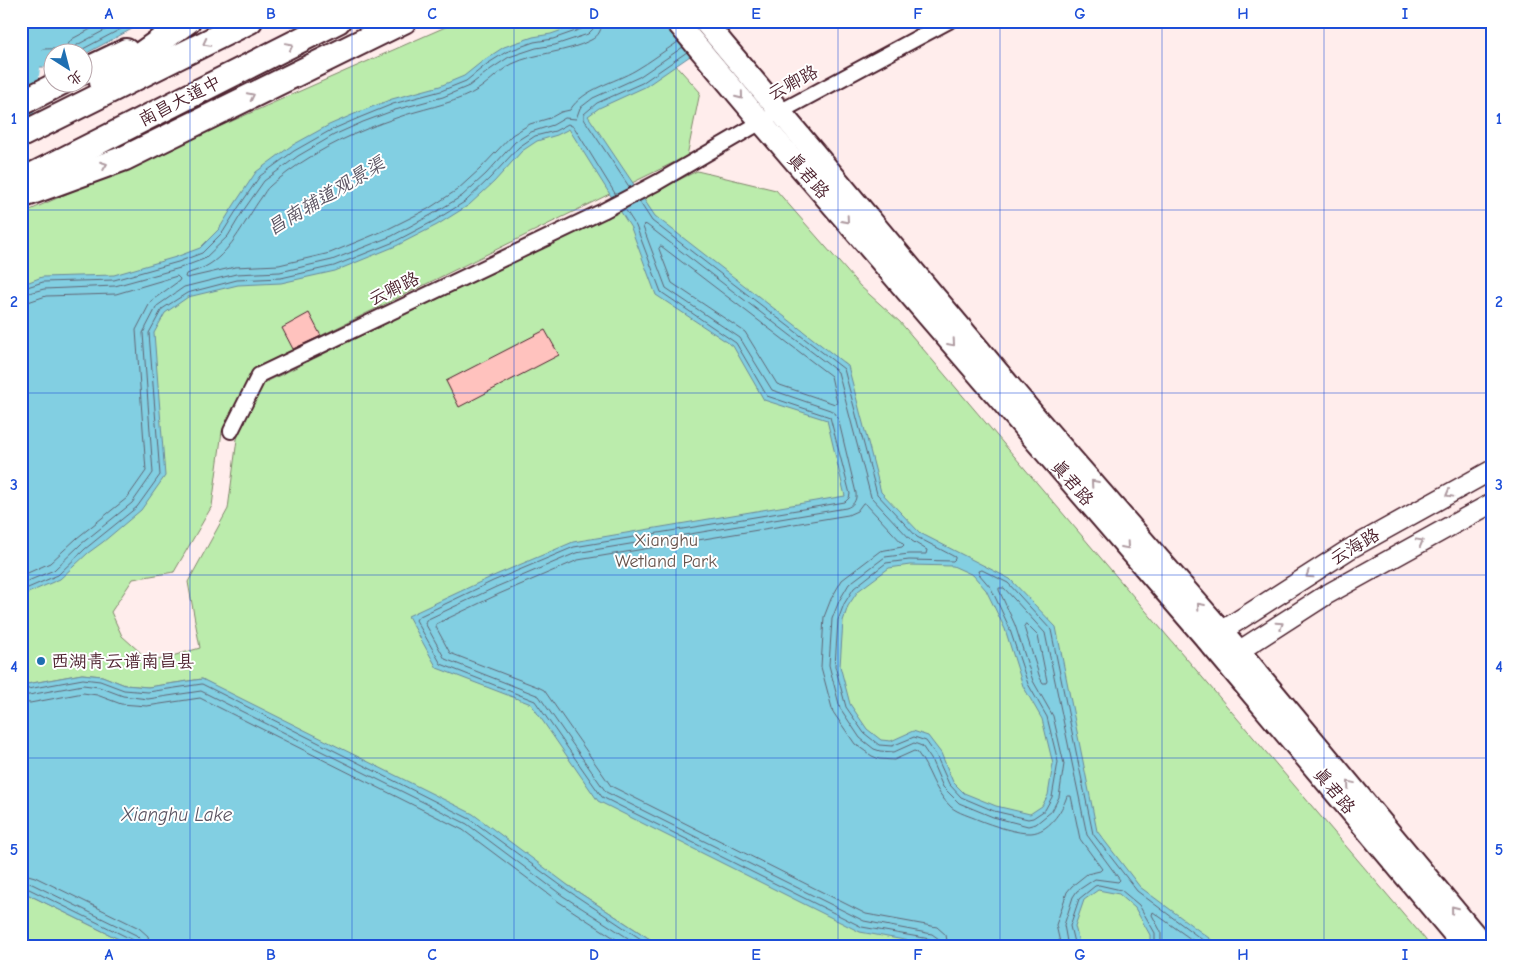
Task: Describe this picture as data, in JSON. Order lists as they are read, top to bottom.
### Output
{
  "streets": {
    "highway": ["南昌大道中"],
    "main road": ["真君路"],
    "street": ["云卿路", "云海路"]
  },
  "crossings": [
    ["云卿路", "真君路"],
    ["真君路", "云海路"]
  ],
  "water": ["昌南辅道观景渠", "Xianghu Lake"],
  "parks": ["Xianghu Wetland Park"],
  "places": ["西湖青云谱南昌县"],
  "north": "bottom right",
  "grid": {
    "columns": [
      "A",
      "B",
      "C",
      "D",
      "E",
      "F",
      "G",
      "H",
      "I"
    ],
    "rows": [
      "1",
      "2",
      "3",
      "4",
      "5"
    ]
  }
}
